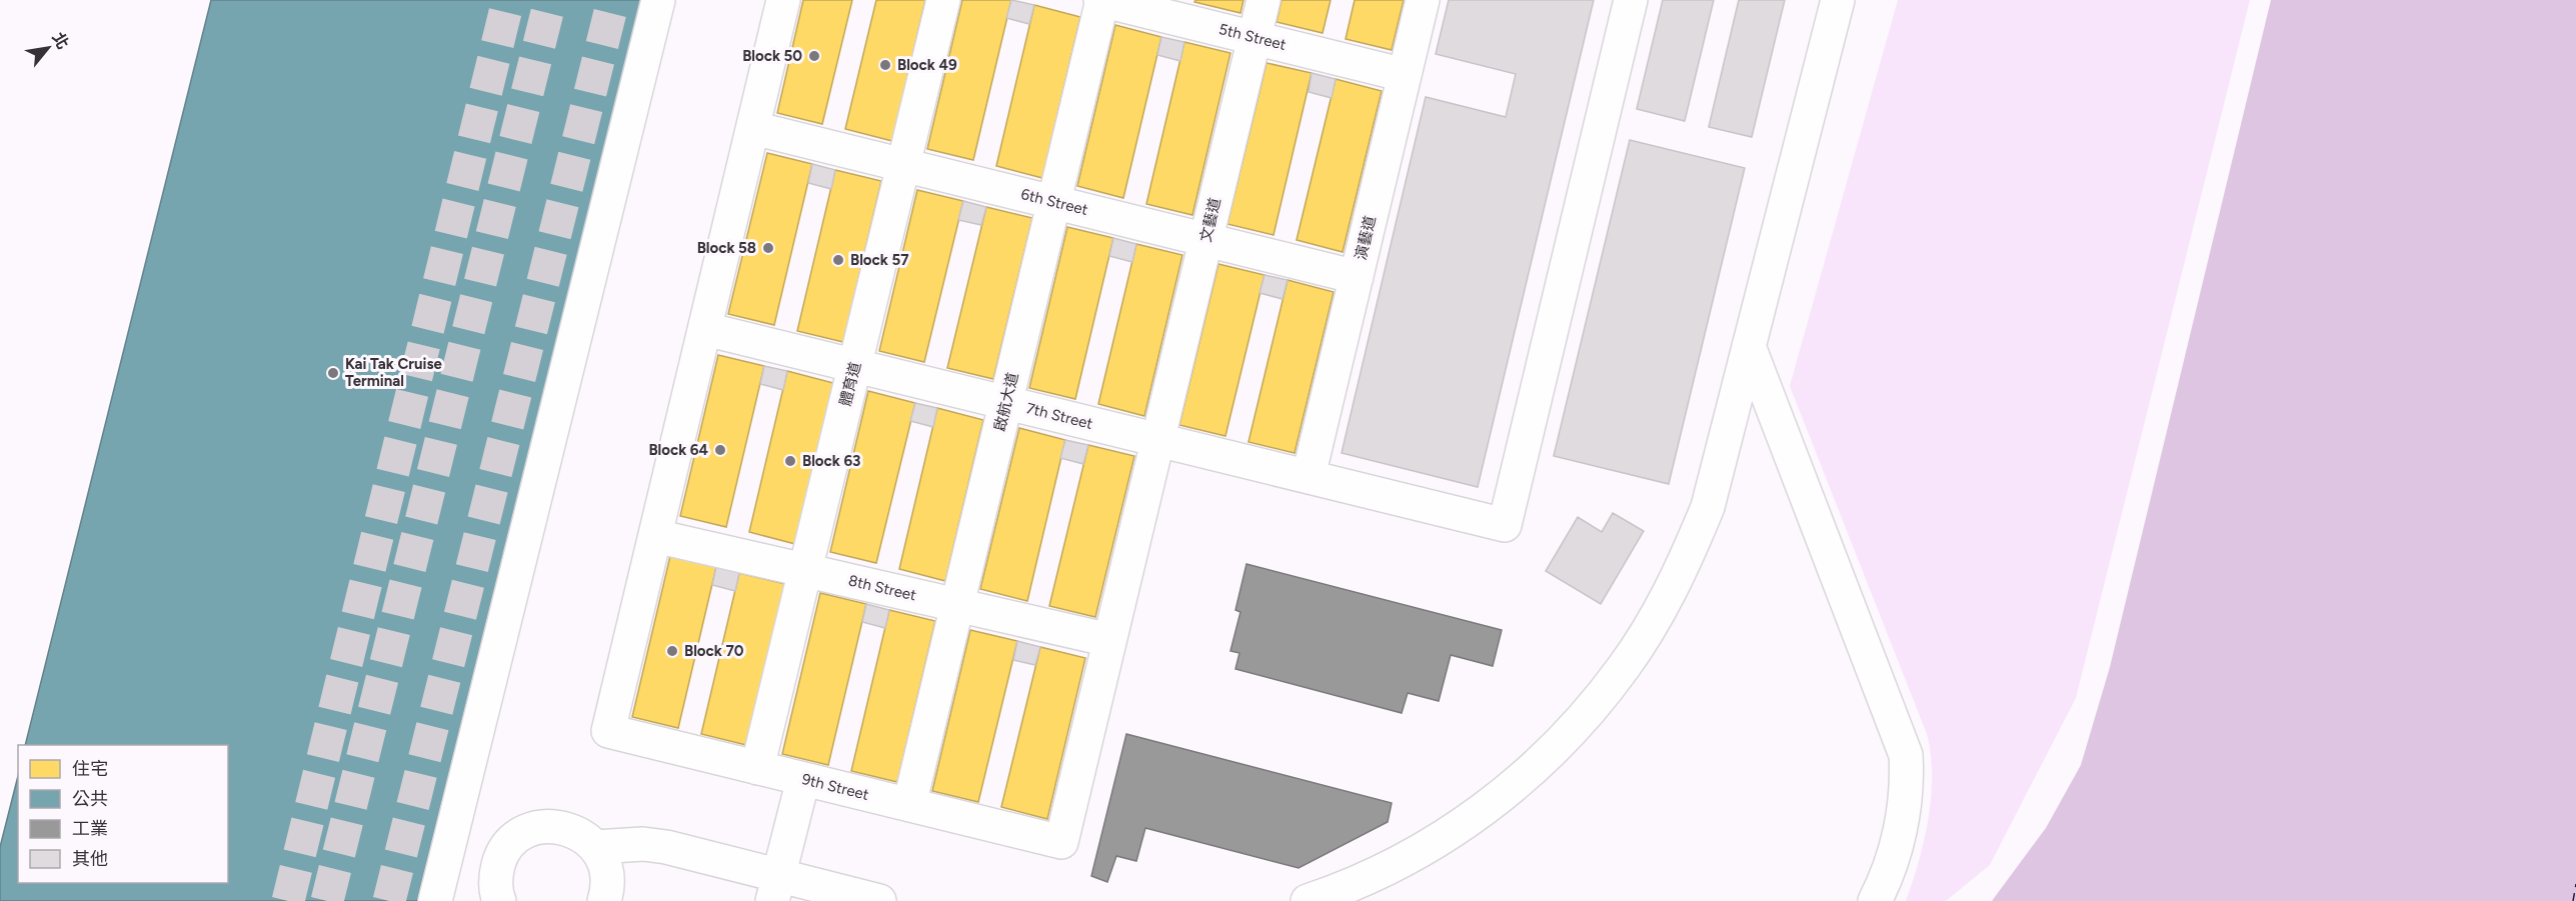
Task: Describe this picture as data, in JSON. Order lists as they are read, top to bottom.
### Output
{
  "streets": {
    "street": [
      "5th Street",
      "6th Street",
      "文藝道",
      "演藝道",
      "體育道",
      "啟航大道",
      "7th Street",
      "8th Street",
      "9th Street"
    ]
  },
  "crossings": [
    ["5th Street", "文藝道"],
    ["5th Street", "演藝道"],
    ["5th Street", "啟航大道"],
    ["6th Street", "文藝道"],
    ["6th Street", "演藝道"],
    ["6th Street", "體育道"],
    ["6th Street", "啟航大道"],
    ["文藝道", "7th Street"],
    ["文藝道", "8th Street"],
    ["文藝道", "9th Street"],
    ["演藝道", "7th Street"],
    ["體育道", "7th Street"],
    ["體育道", "8th Street"],
    ["體育道", "9th Street"],
    ["啟航大道", "7th Street"],
    ["啟航大道", "8th Street"],
    ["啟航大道", "9th Street"],
    ["8th Street", "9th Street"]
  ],
  "places": [
    "Block 50",
    "Block 49",
    "Block 58",
    "Block 57",
    "Kai Tak Cruise Terminal",
    "Block 64",
    "Block 63",
    "Block 70"
  ],
  "legend": [
    "住宅",
    "公共",
    "工業",
    "其他"
  ],
  "north": "top right"
}
